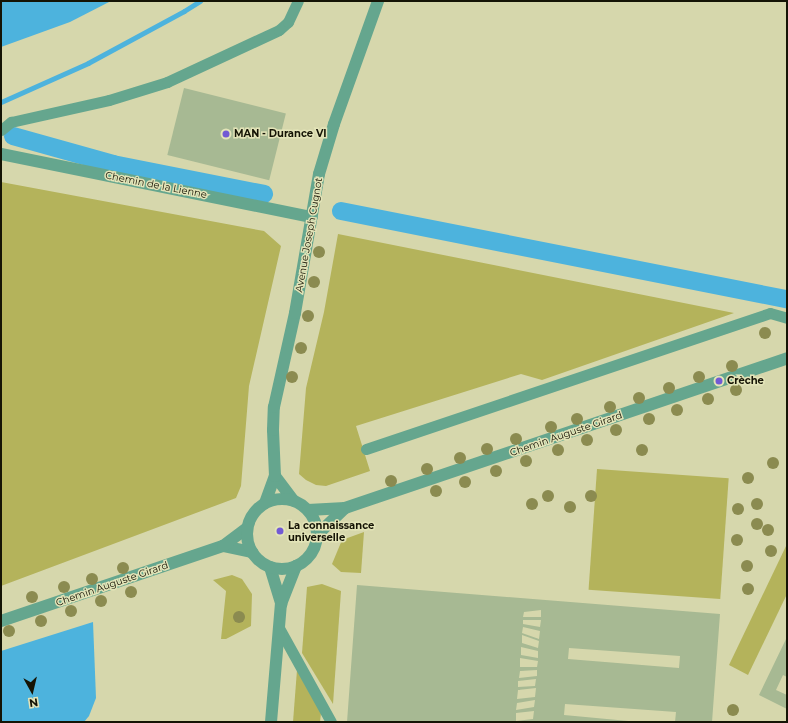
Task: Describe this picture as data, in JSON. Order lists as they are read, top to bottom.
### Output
{
  "streets": {
    "street": ["Chemin de la Lienne", "Avenue Joseph Cugnot", "Chemin Auguste Girard"]
  },
  "crossings": [
    ["Chemin de la Lienne", "Avenue Joseph Cugnot"],
    ["Avenue Joseph Cugnot", "Chemin Auguste Girard"]
  ],
  "places": ["MAN - Durance VI", "Crèche", "La connaissance universelle"],
  "north": "bottom"
}
